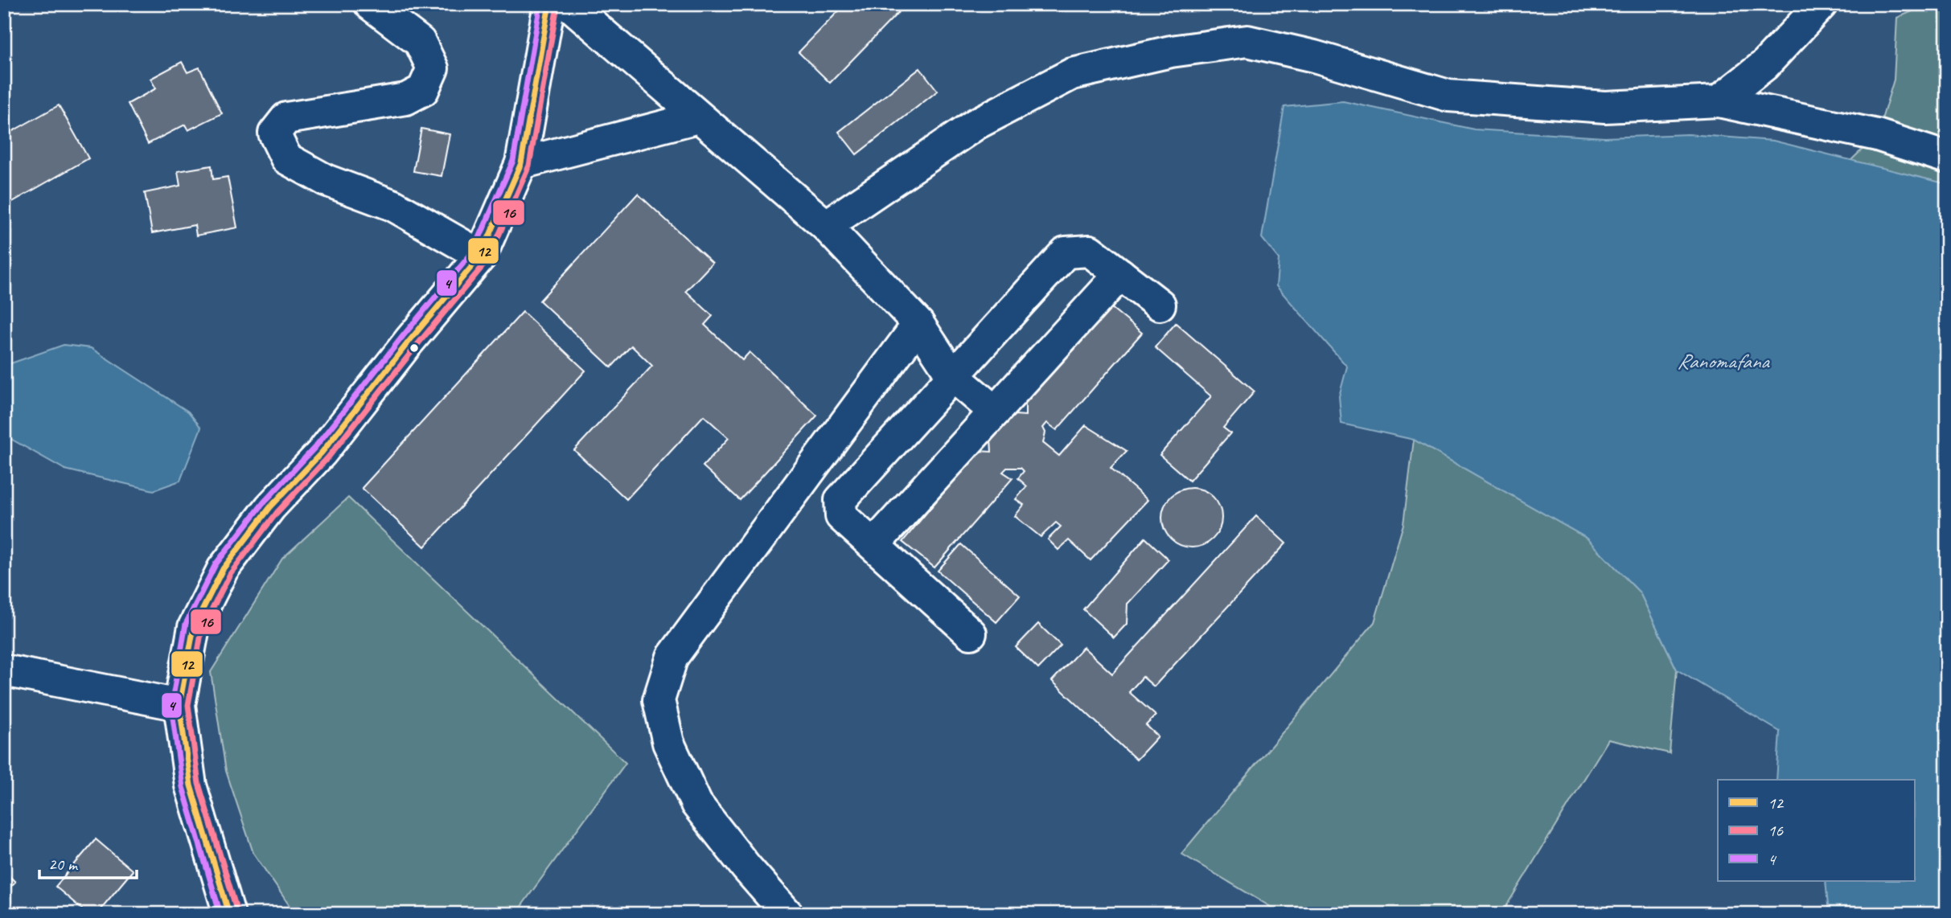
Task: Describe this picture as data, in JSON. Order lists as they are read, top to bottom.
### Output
{
  "water": ["Ranomafana"],
  "lines": ["transit line 12", "transit line 4", "transit line 16"],
  "legend": ["12", "16", "4"],
  "scale_bar": "20 m"
}
